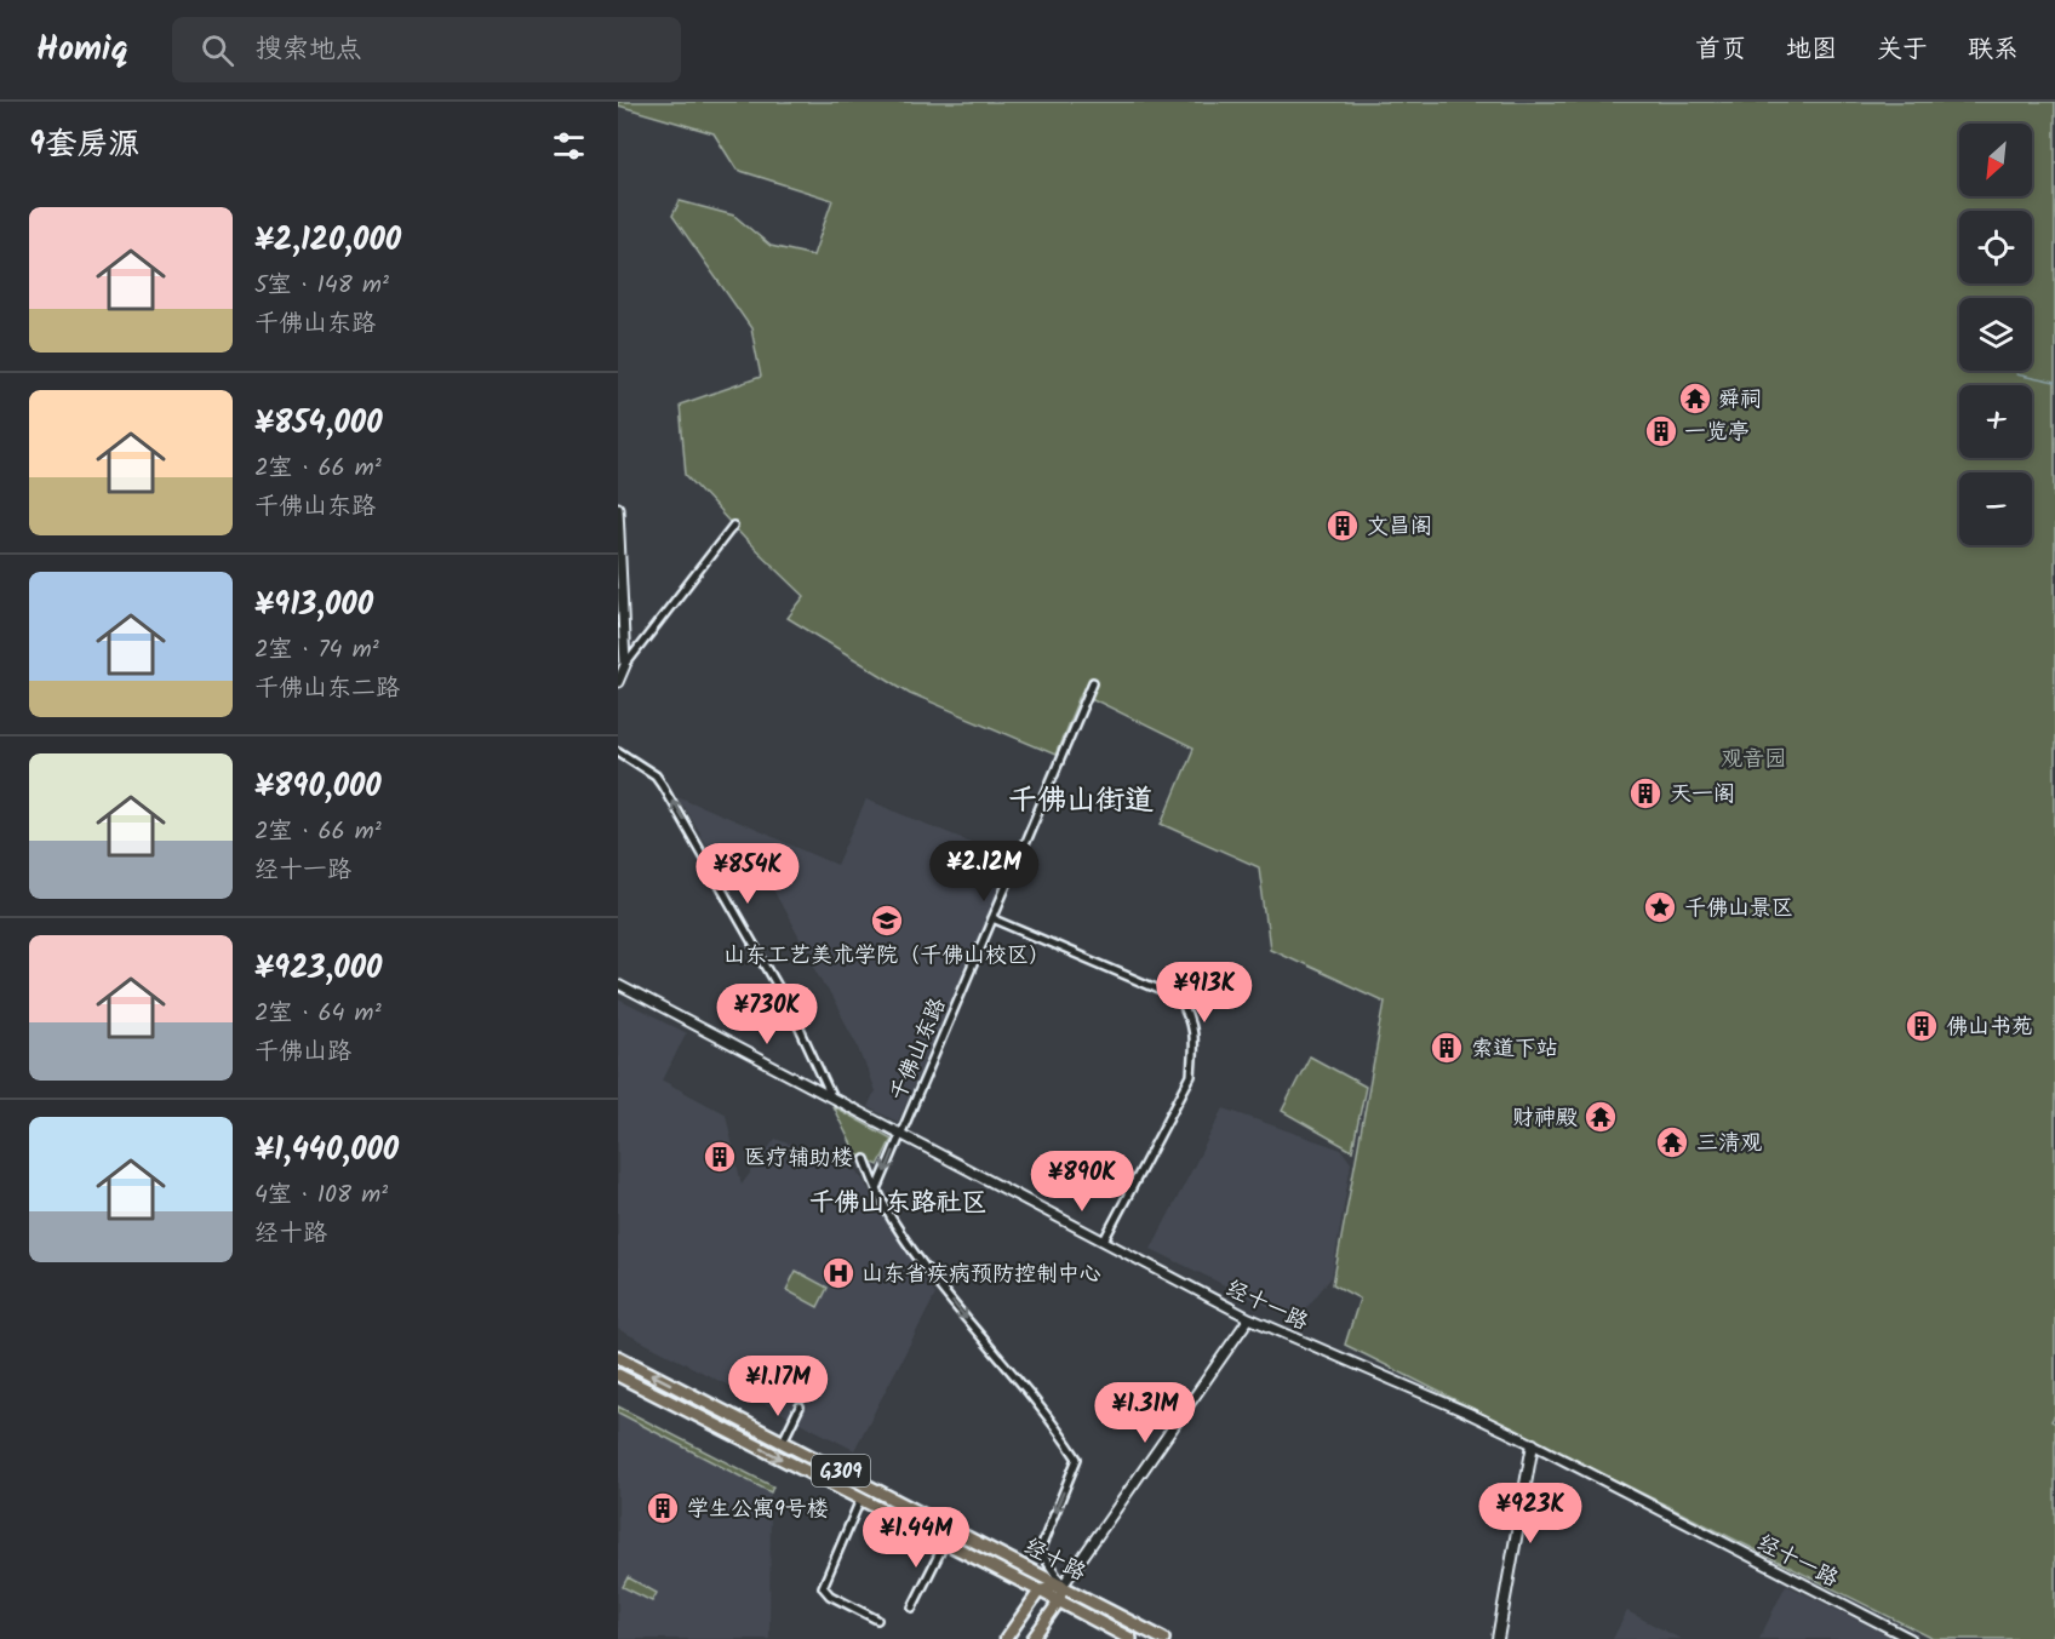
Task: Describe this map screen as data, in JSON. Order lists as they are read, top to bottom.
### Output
{
  "streets": {
    "highway": ["G309", "经十路"],
    "street": ["千佛山东路", "经十一路"]
  },
  "crossings": [
    ["千佛山东路", "经十一路"]
  ],
  "districts": ["千佛山街道", "千佛山东路社区"],
  "parks": ["观音园"],
  "places": {
    "temple": ["舜祠", "财神殿", "三清观"],
    "building": [
      "一览亭",
      "文昌阁",
      "天一阁",
      "佛山书苑",
      "索道下站",
      "医疗辅助楼",
      "学生公寓9号楼"
    ],
    "place": ["千佛山景区"],
    "school or university": ["山东工艺美术学院（千佛山校区）"],
    "hospital": ["山东省疾病预防控制中心"]
  },
  "north": "bottom left",
  "page": {
    "header": "Homiq",
    "search": "搜索地点",
    "nav": [
      "首页",
      "地图",
      "关于",
      "联系"
    ],
    "heading": "9套房源",
    "map_buttons": ["+", "−"],
    "list": [
      {
        "name": "¥2,120,000",
        "note": "5室 · 148 m² · 千佛山东路"
      },
      {
        "name": "¥854,000",
        "note": "2室 · 66 m² · 千佛山东路"
      },
      {
        "name": "¥913,000",
        "note": "2室 · 74 m² · 千佛山东二路"
      },
      {
        "name": "¥890,000",
        "note": "2室 · 66 m² · 经十一路"
      },
      {
        "name": "¥923,000",
        "note": "2室 · 64 m² · 千佛山路"
      },
      {
        "name": "¥1,440,000",
        "note": "4室 · 108 m² · 经十路"
      }
    ],
    "price": [
      "¥2.12M",
      "¥854K",
      "¥913K",
      "¥730K",
      "¥890K",
      "¥1.17M",
      "¥1.31M",
      "¥923K",
      "¥1.44M"
    ]
  }
}
